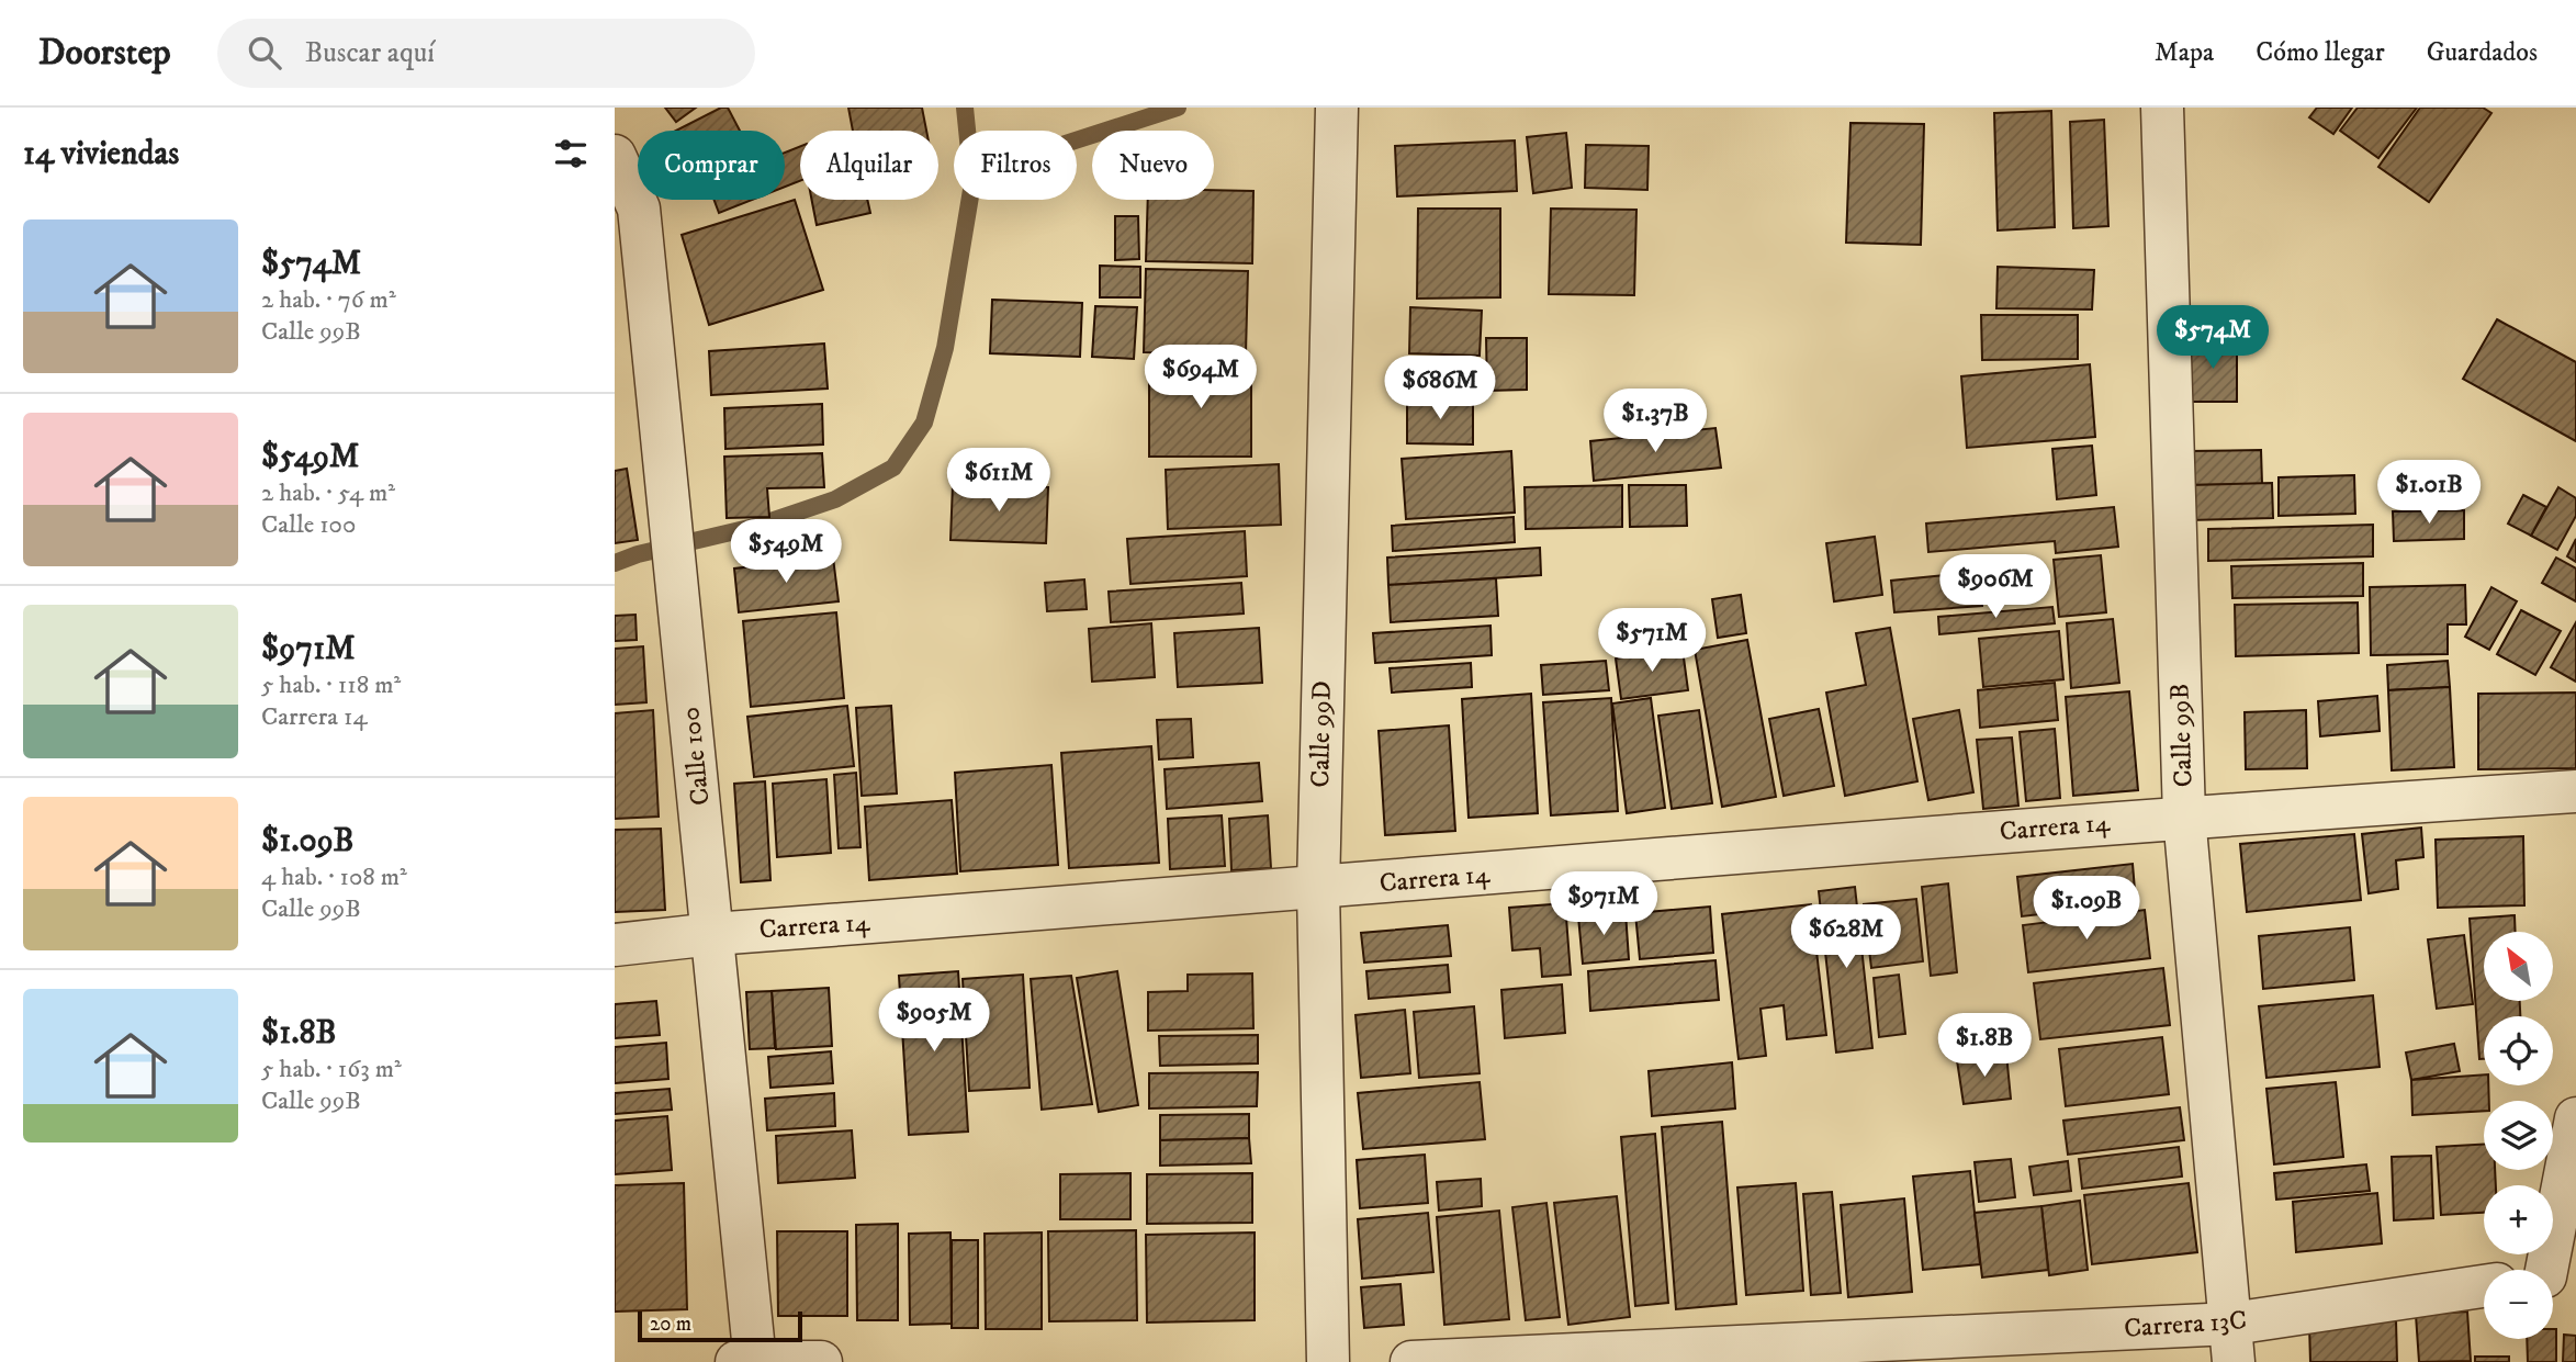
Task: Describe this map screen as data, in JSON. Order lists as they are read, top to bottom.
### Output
{
  "streets": {
    "street": [
      "Calle 99D",
      "Calle 99B",
      "Calle 100",
      "Carrera 14",
      "Carrera 13C"
    ]
  },
  "crossings": [
    ["Calle 99D", "Carrera 14"],
    ["Calle 99B", "Carrera 14"],
    ["Calle 99B", "Carrera 13C"],
    ["Calle 100", "Carrera 14"]
  ],
  "scale_bar": "20 m",
  "north": "top left",
  "page": {
    "header": "Doorstep",
    "search": "Buscar aquí",
    "nav": ["Mapa", "Cómo llegar", "Guardados"],
    "heading": "14 viviendas",
    "chip": [
      "Comprar",
      "Alquilar",
      "Filtros",
      "Nuevo"
    ],
    "list": [
      {
        "name": "$574M",
        "note": "2 hab. · 76 m² · Calle 99B"
      },
      {
        "name": "$549M",
        "note": "2 hab. · 54 m² · Calle 100"
      },
      {
        "name": "$971M",
        "note": "5 hab. · 118 m² · Carrera 14"
      },
      {
        "name": "$1.09B",
        "note": "4 hab. · 108 m² · Calle 99B"
      },
      {
        "name": "$1.8B",
        "note": "5 hab. · 163 m² · Calle 99B"
      }
    ],
    "price": [
      "$574M",
      "$694M",
      "$686M",
      "$1.37B",
      "$611M",
      "$1.01B",
      "$549M",
      "$906M",
      "$571M",
      "$971M",
      "$1.09B",
      "$628M",
      "$905M",
      "$1.8B"
    ],
    "map_buttons": ["+", "−"],
    "scale": "20 m"
  }
}
